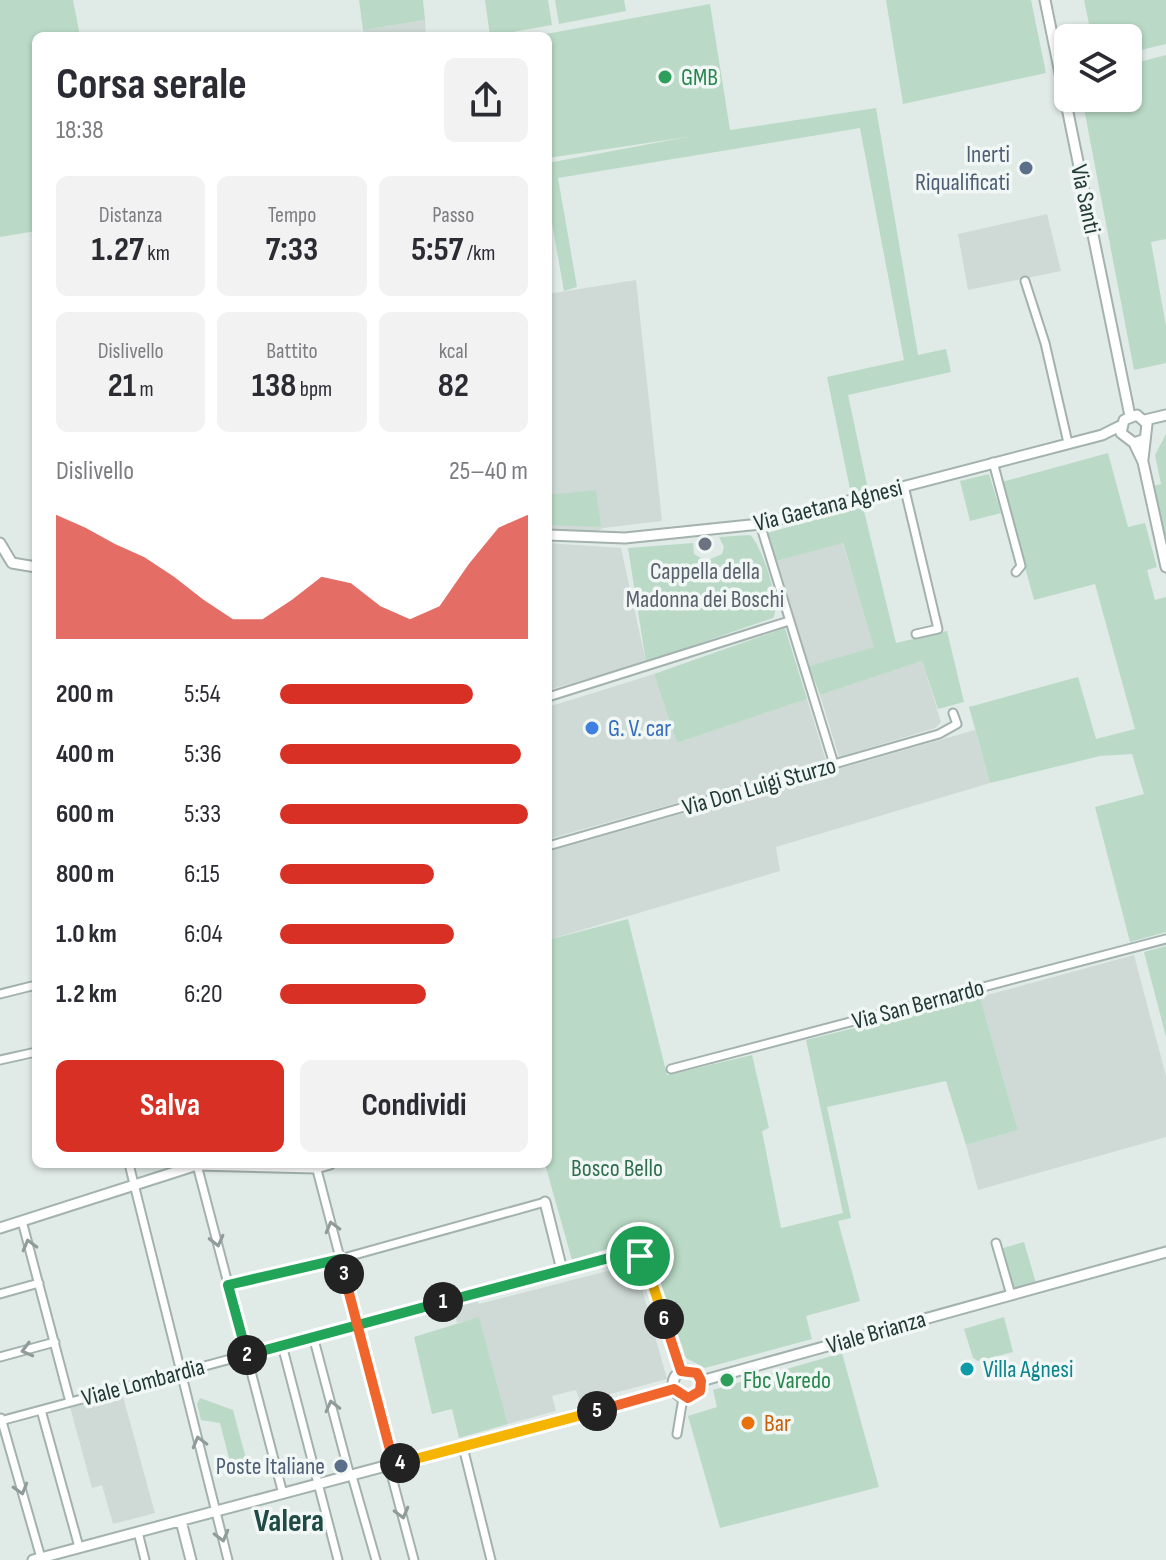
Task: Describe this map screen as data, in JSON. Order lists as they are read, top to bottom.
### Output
{
  "streets": {
    "street": [
      "Via Santi",
      "Via Gaetana Agnesi",
      "Via Don Luigi Sturzo",
      "Via San Bernardo",
      "Viale Brianza",
      "Viale Lombardia"
    ]
  },
  "crossings": [
    ["Via Santi", "Via Gaetana Agnesi"]
  ],
  "districts": ["Valera"],
  "parks": ["Bosco Bello"],
  "places": [
    "GMB",
    "Inerti Riqualificati",
    "Cappella della Madonna dei Boschi",
    "G. V. car",
    "Villa Agnesi",
    "Fbc Varedo",
    "Bar",
    "Poste Italiane"
  ],
  "page": {
    "heading": ["Corsa serale", "18:38"],
    "stats": [
      ["Distanza", "1.27 km"],
      ["Tempo", "7:33"],
      ["Passo", "5:57 /km"],
      ["Dislivello", "21 m"],
      ["Battito", "138 bpm"],
      ["kcal", "82"]
    ],
    "chart": ["Dislivello", "25–40 m"],
    "list": [
      {
        "name": "200 m",
        "note": "5:54"
      },
      {
        "name": "400 m",
        "note": "5:36"
      },
      {
        "name": "600 m",
        "note": "5:33"
      },
      {
        "name": "800 m",
        "note": "6:15"
      },
      {
        "name": "1.0 km",
        "note": "6:04"
      },
      {
        "name": "1.2 km",
        "note": "6:20"
      }
    ],
    "buttons": ["Salva", "Condividi"],
    "pins": [
      "3",
      "1",
      "6",
      "2",
      "5",
      "4"
    ]
  }
}
